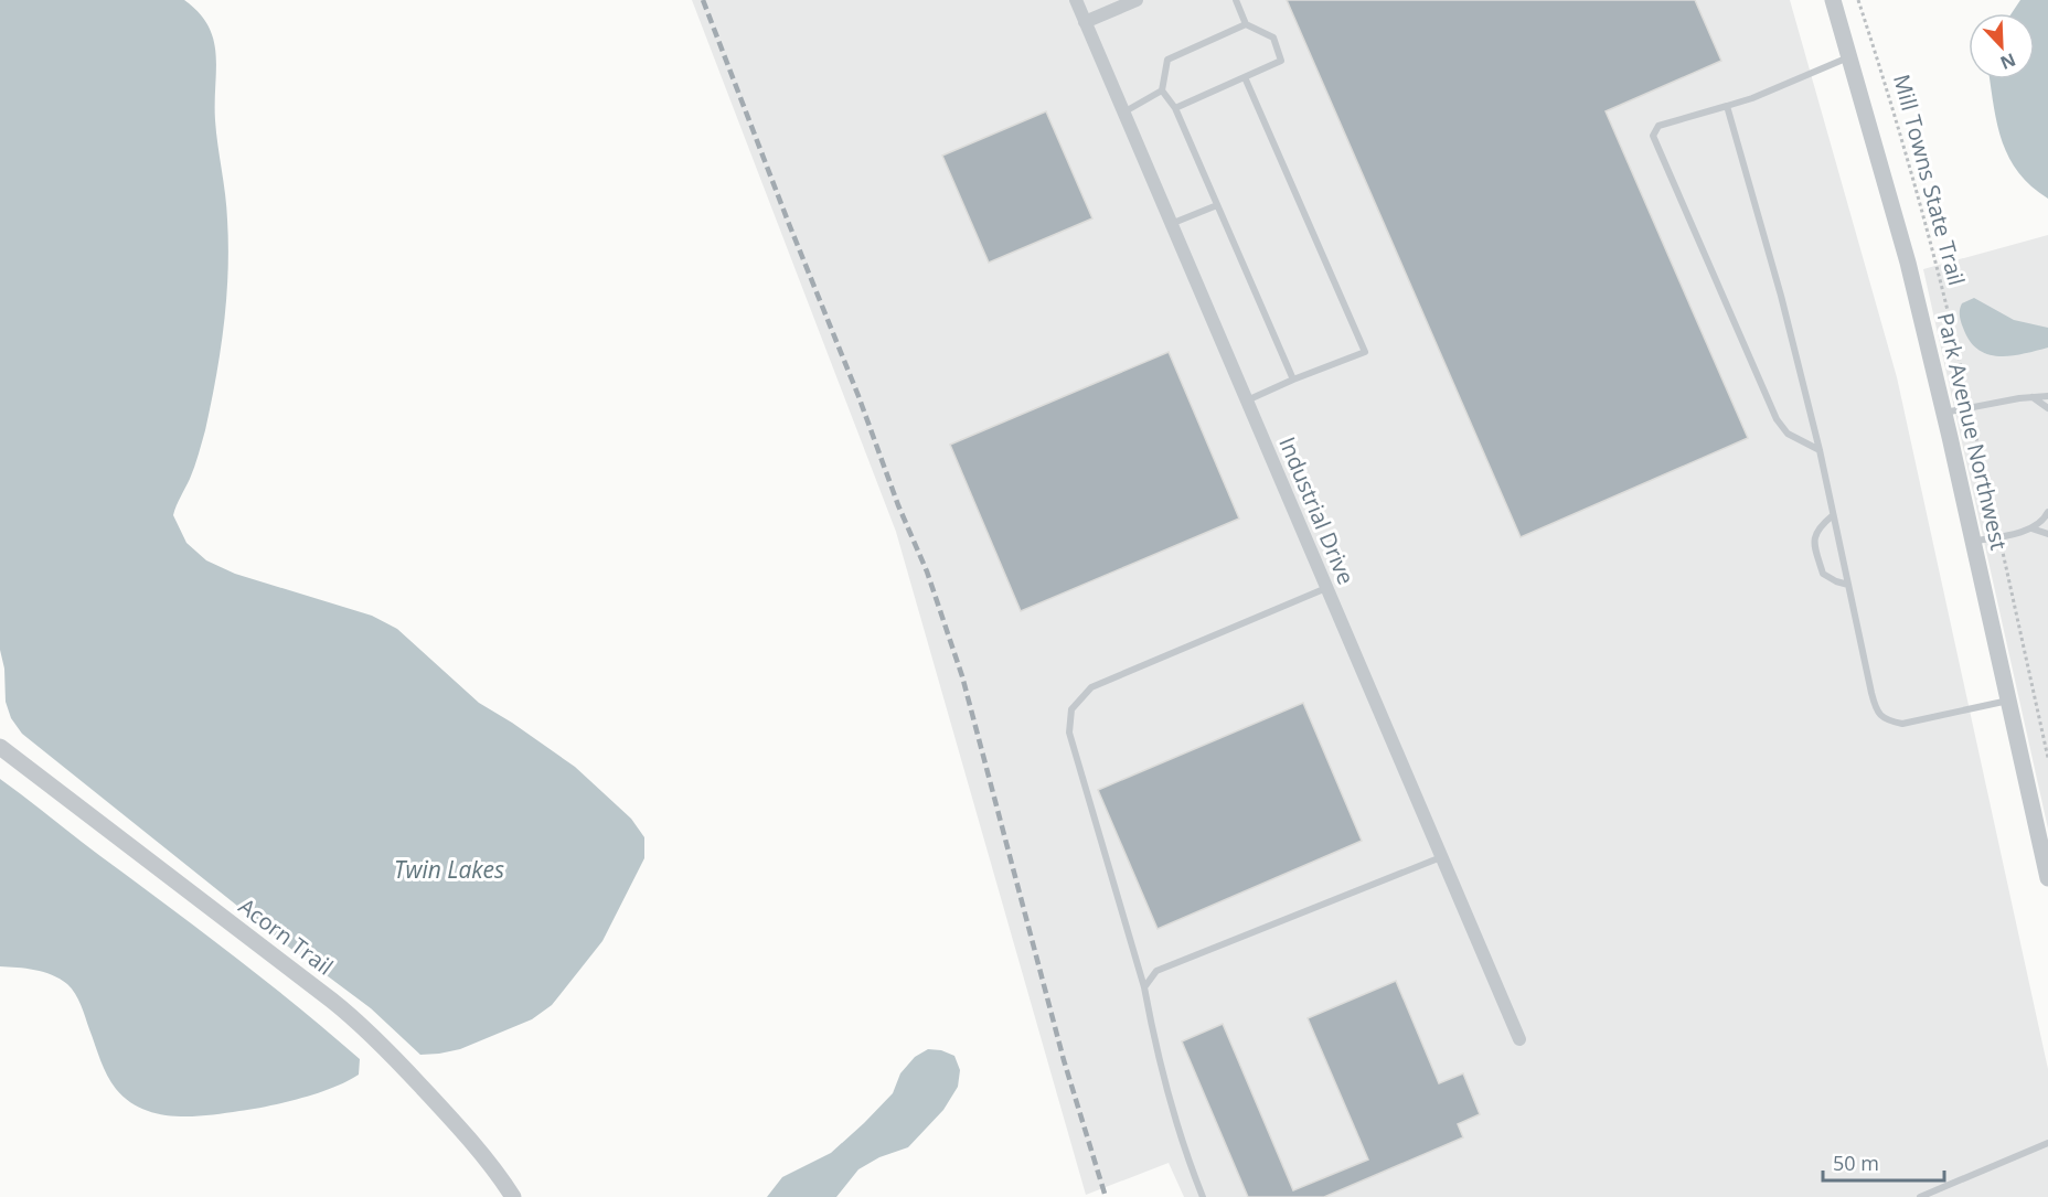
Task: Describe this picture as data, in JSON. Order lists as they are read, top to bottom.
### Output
{
  "streets": {
    "street": ["Park Avenue Northwest", "Industrial Drive", "Acorn Trail"],
    "path": ["Mill Towns State Trail"]
  },
  "water": ["Twin Lakes"],
  "scale_bar": "50 m",
  "north": "bottom right"
}
